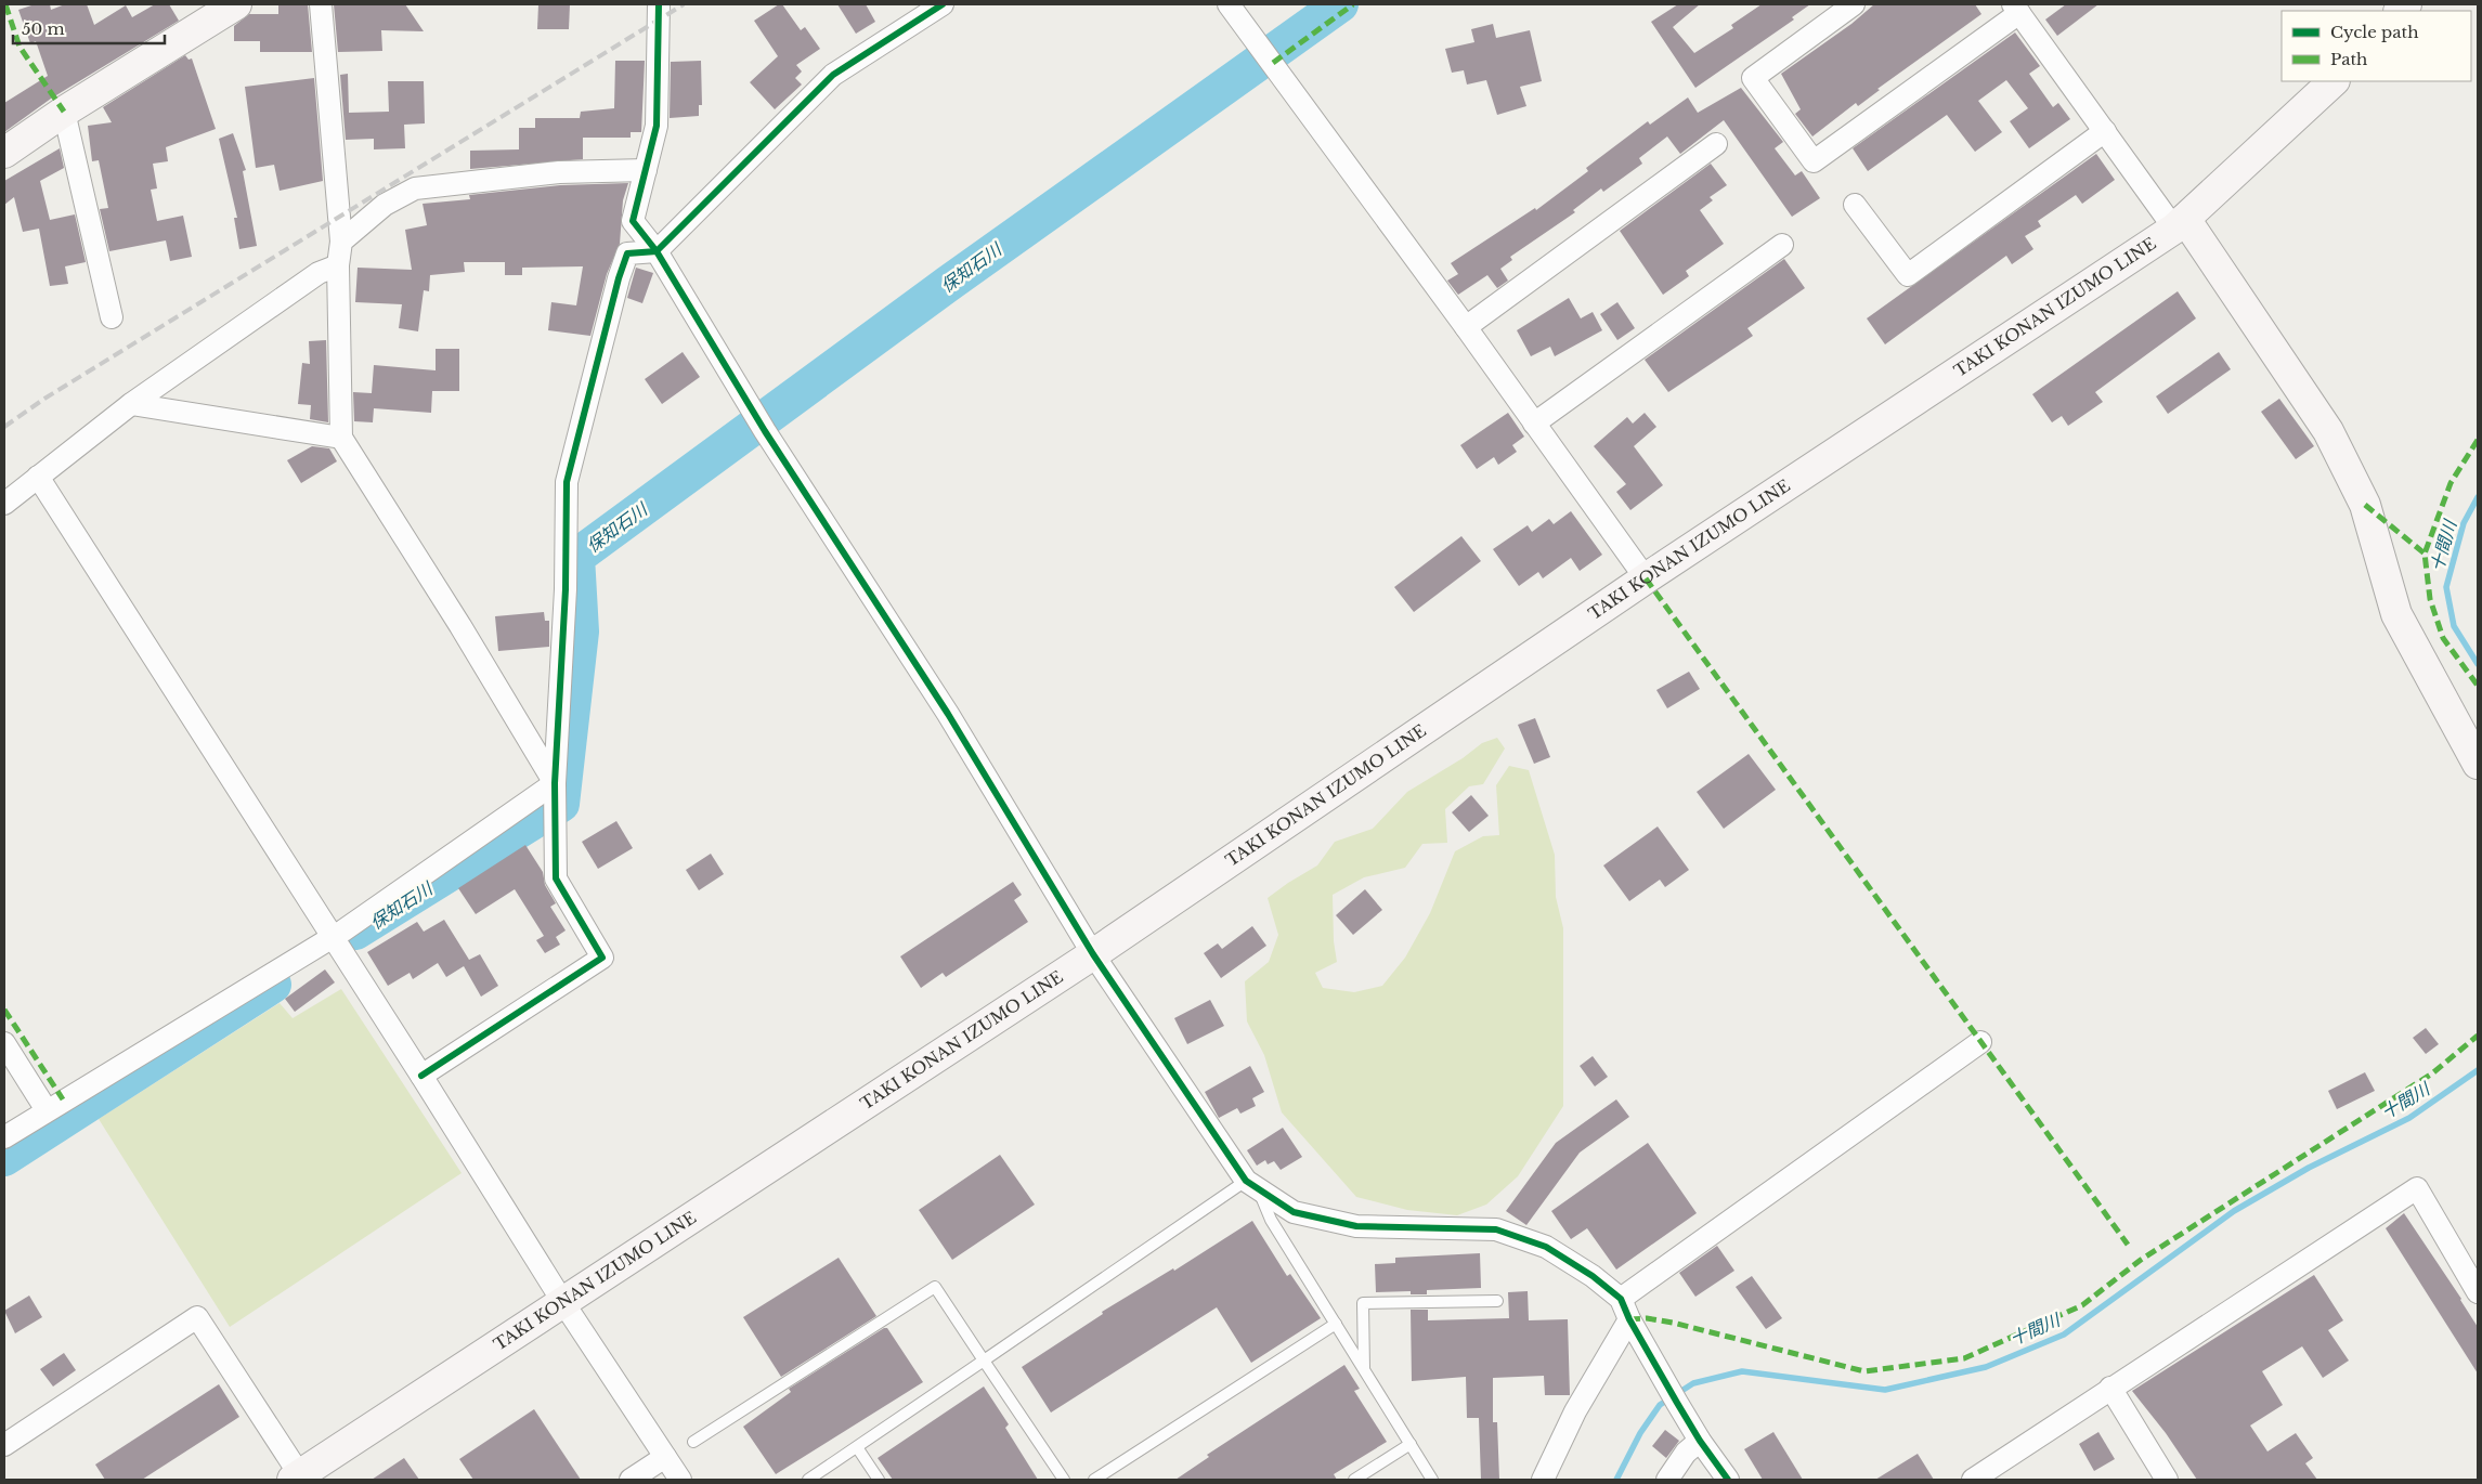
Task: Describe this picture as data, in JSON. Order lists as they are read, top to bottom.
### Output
{
  "streets": {
    "main road": ["TAKI KONAN IZUMO LINE"]
  },
  "water": ["保知石川", "十間川"],
  "legend": ["Cycle path", "Path"],
  "scale_bar": "50 m"
}
